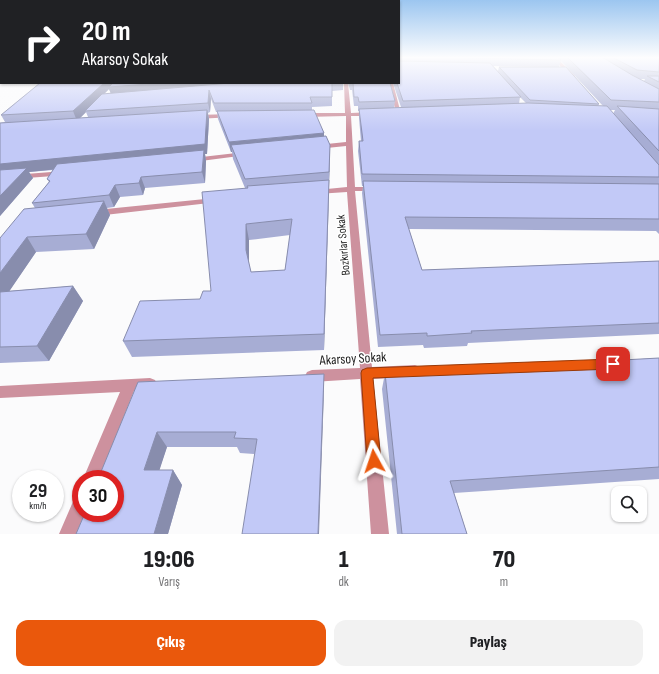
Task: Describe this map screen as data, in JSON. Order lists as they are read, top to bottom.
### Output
{
  "streets": {
    "street": ["Bozkırlar Sokak", "Akarsoy Sokak"]
  },
  "crossings": [
    ["Bozkırlar Sokak", "Akarsoy Sokak"]
  ],
  "page": {
    "turn": ["20 m", "Akarsoy Sokak"],
    "speed": "29 km/h",
    "limit": "30",
    "eta": [
      "19:06",
      "Varış",
      "1",
      "dk",
      "70",
      "m"
    ],
    "buttons": ["Çıkış", "Paylaş"]
  }
}
